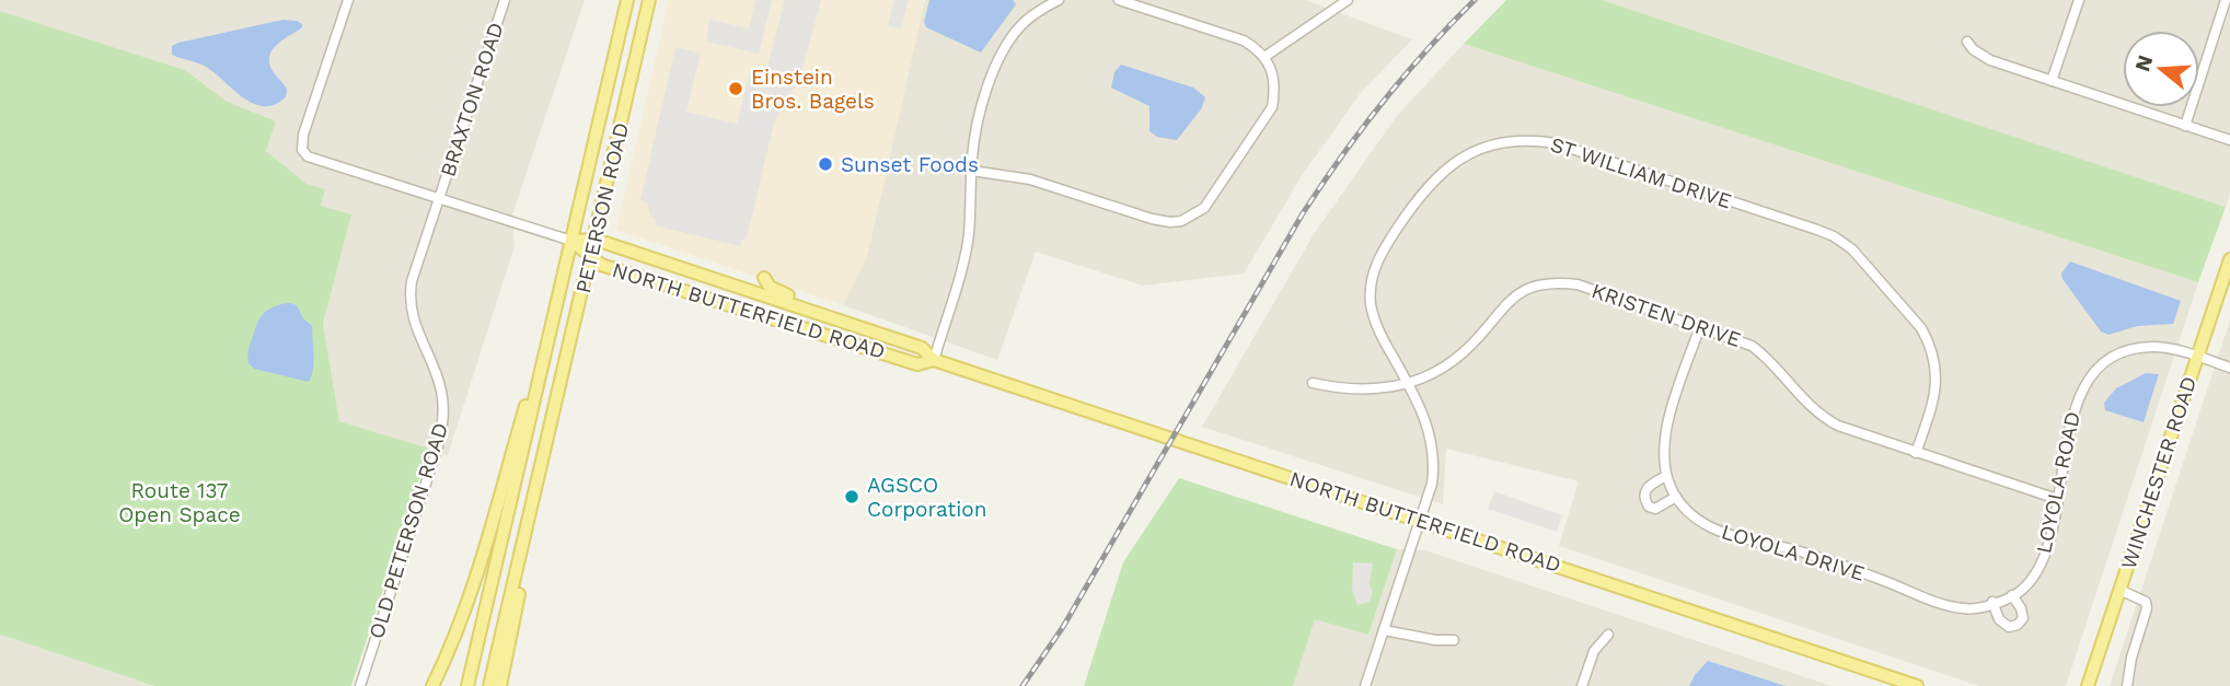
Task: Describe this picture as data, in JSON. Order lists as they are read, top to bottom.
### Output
{
  "streets": {
    "main road": ["PETERSON ROAD", "NORTH BUTTERFIELD ROAD", "WINCHESTER ROAD"],
    "street": [
      "BRAXTON ROAD",
      "ST WILLIAM DRIVE",
      "KRISTEN DRIVE",
      "LOYOLA ROAD",
      "OLD PETERSON ROAD",
      "LOYOLA DRIVE"
    ]
  },
  "crossings": [
    ["BRAXTON ROAD", "NORTH BUTTERFIELD ROAD"],
    ["BRAXTON ROAD", "OLD PETERSON ROAD"],
    ["ST WILLIAM DRIVE", "NORTH BUTTERFIELD ROAD"],
    ["ST WILLIAM DRIVE", "KRISTEN DRIVE"],
    ["PETERSON ROAD", "NORTH BUTTERFIELD ROAD"],
    ["NORTH BUTTERFIELD ROAD", "OLD PETERSON ROAD"],
    ["KRISTEN DRIVE", "LOYOLA ROAD"],
    ["KRISTEN DRIVE", "LOYOLA DRIVE"],
    ["WINCHESTER ROAD", "LOYOLA ROAD"],
    ["LOYOLA ROAD", "LOYOLA DRIVE"]
  ],
  "parks": ["Route 137 Open Space"],
  "places": ["Einstein Bros. Bagels", "Sunset Foods", "AGSCO Corporation"],
  "north": "left"
}
